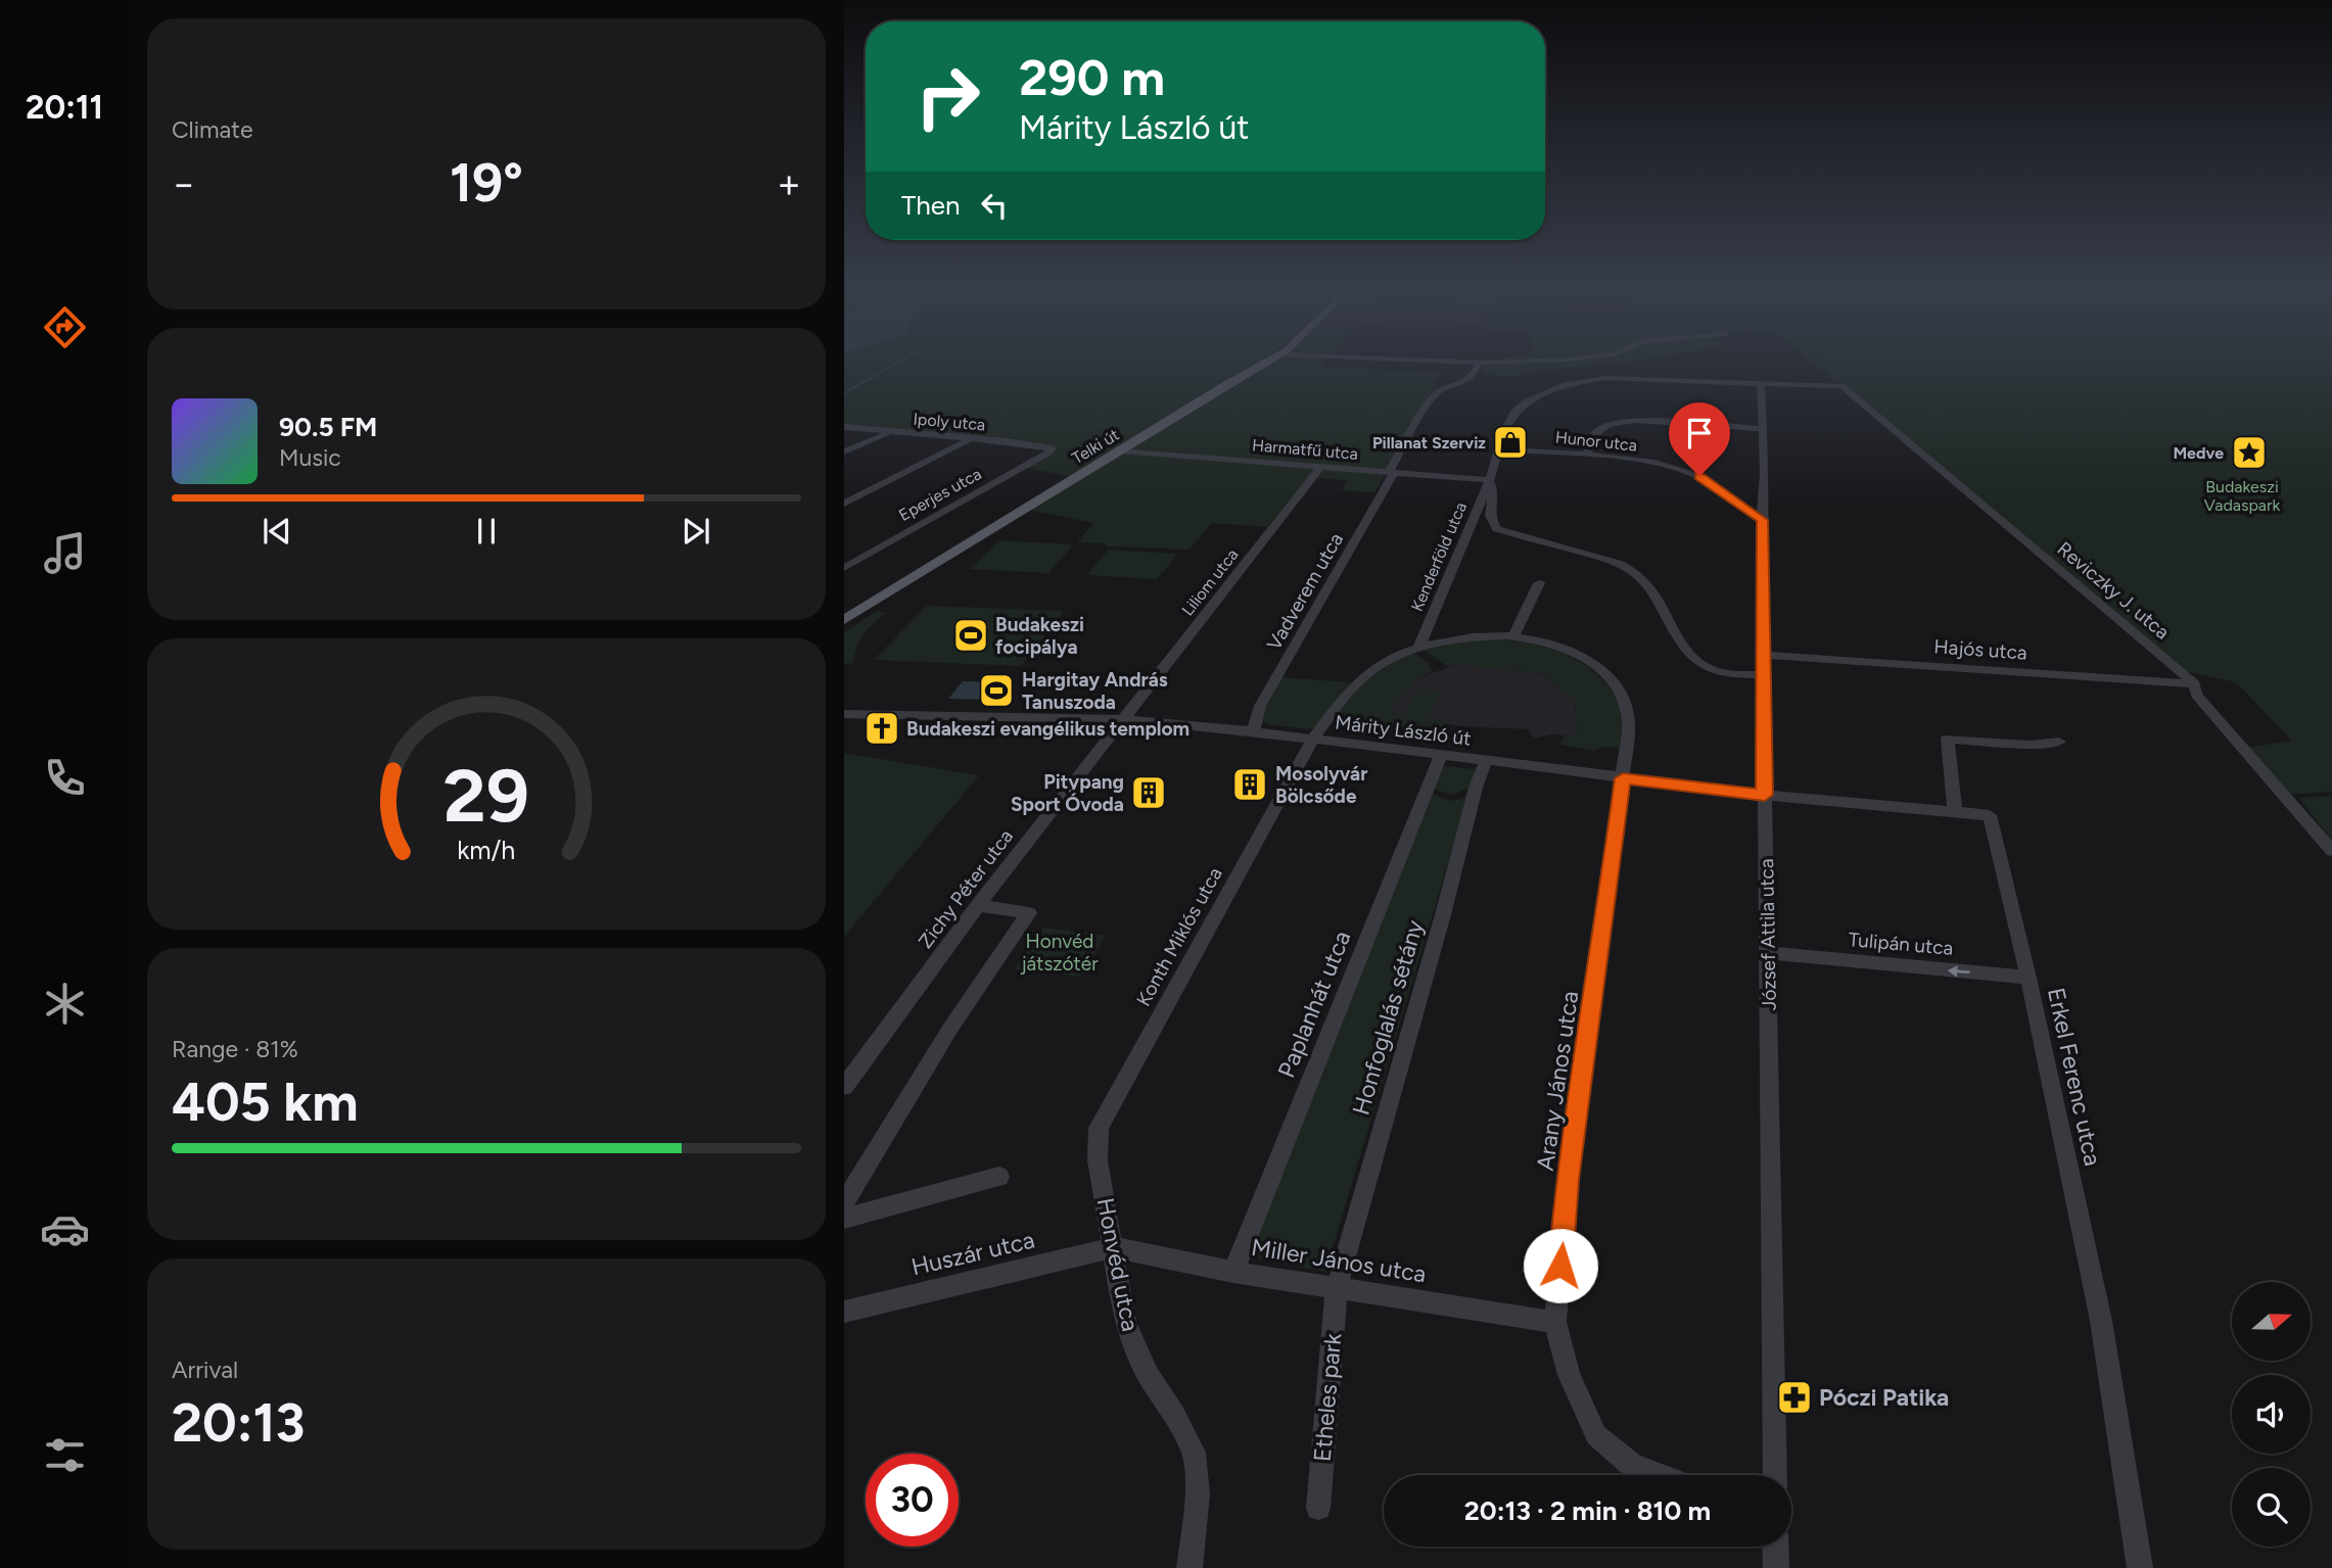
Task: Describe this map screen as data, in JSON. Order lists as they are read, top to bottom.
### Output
{
  "streets": {
    "main road": ["Telki út"],
    "street": [
      "Ipoly utca",
      "Hunor utca",
      "Harmatfű utca",
      "Eperjes utca",
      "Kenderföld utca",
      "Liliom utca",
      "Reviczky J. utca",
      "Vadverem utca",
      "Hajós utca",
      "Márity László út",
      "Zichy Péter utca",
      "József Attila utca",
      "Konth Miklós utca",
      "Tulipán utca",
      "Paplanhát utca",
      "Honfoglalás sétány",
      "Erkel Ferenc utca",
      "Arany János utca",
      "Huszár utca",
      "Miller János utca",
      "Honvéd utca",
      "Etheles park"
    ]
  },
  "crossings": [
    ["Ipoly utca", "Eperjes utca"],
    ["Hunor utca", "Kenderföld utca"],
    ["Hunor utca", "József Attila utca"],
    ["Telki út", "Harmatfű utca"],
    ["Harmatfű utca", "Kenderföld utca"],
    ["Harmatfű utca", "Liliom utca"],
    ["Harmatfű utca", "Vadverem utca"],
    ["Kenderföld utca", "Reviczky J. utca"],
    ["Kenderföld utca", "József Attila utca"],
    ["Kenderföld utca", "Konth Miklós utca"],
    ["Liliom utca", "Márity László út"],
    ["Liliom utca", "Zichy Péter utca"],
    ["Reviczky J. utca", "Hajós utca"],
    ["Vadverem utca", "Márity László út"],
    ["Hajós utca", "József Attila utca"],
    ["Márity László út", "Zichy Péter utca"],
    ["Márity László út", "József Attila utca"],
    ["Márity László út", "Konth Miklós utca"],
    ["Márity László út", "Paplanhát utca"],
    ["Márity László út", "Honfoglalás sétány"],
    ["Márity László út", "Erkel Ferenc utca"],
    ["Márity László út", "Arany János utca"],
    ["József Attila utca", "Tulipán utca"],
    ["Konth Miklós utca", "Arany János utca"],
    ["Konth Miklós utca", "Honvéd utca"],
    ["Tulipán utca", "Erkel Ferenc utca"],
    ["Paplanhát utca", "Miller János utca"],
    ["Honfoglalás sétány", "Miller János utca"],
    ["Honfoglalás sétány", "Etheles park"],
    ["Arany János utca", "Miller János utca"],
    ["Huszár utca", "Miller János utca"],
    ["Huszár utca", "Honvéd utca"],
    ["Miller János utca", "Honvéd utca"],
    ["Miller János utca", "Etheles park"]
  ],
  "one_way": ["Tulipán utca"],
  "parks": ["Budakeszi Vadaspark", "Honvéd játszótér"],
  "places": {
    "shop": ["Pillanat Szerviz"],
    "place": ["Medve"],
    "sports": ["Budakeszi focipálya", "Hargitay András Tanuszoda"],
    "church": ["Budakeszi evangélikus templom"],
    "building": ["Mosolyvár Bölcsőde", "Pitypang Sport Óvoda"],
    "pharmacy": ["Póczi Patika"]
  },
  "north": "right",
  "page": {
    "tabs": "20:11",
    "tile": [
      "Climate",
      ["Range · 81%", "405 km"],
      ["Arrival", "20:13"]
    ],
    "turn": ["290 m", "Márity László út"],
    "heat": ["−", "19°", "+"],
    "then": "Then",
    "song": ["90.5 FM", "Music"],
    "limit": "30",
    "trip": "20:13 · 2 min · 810 m",
    "gauge": ["29", "km/h"]
  }
}
